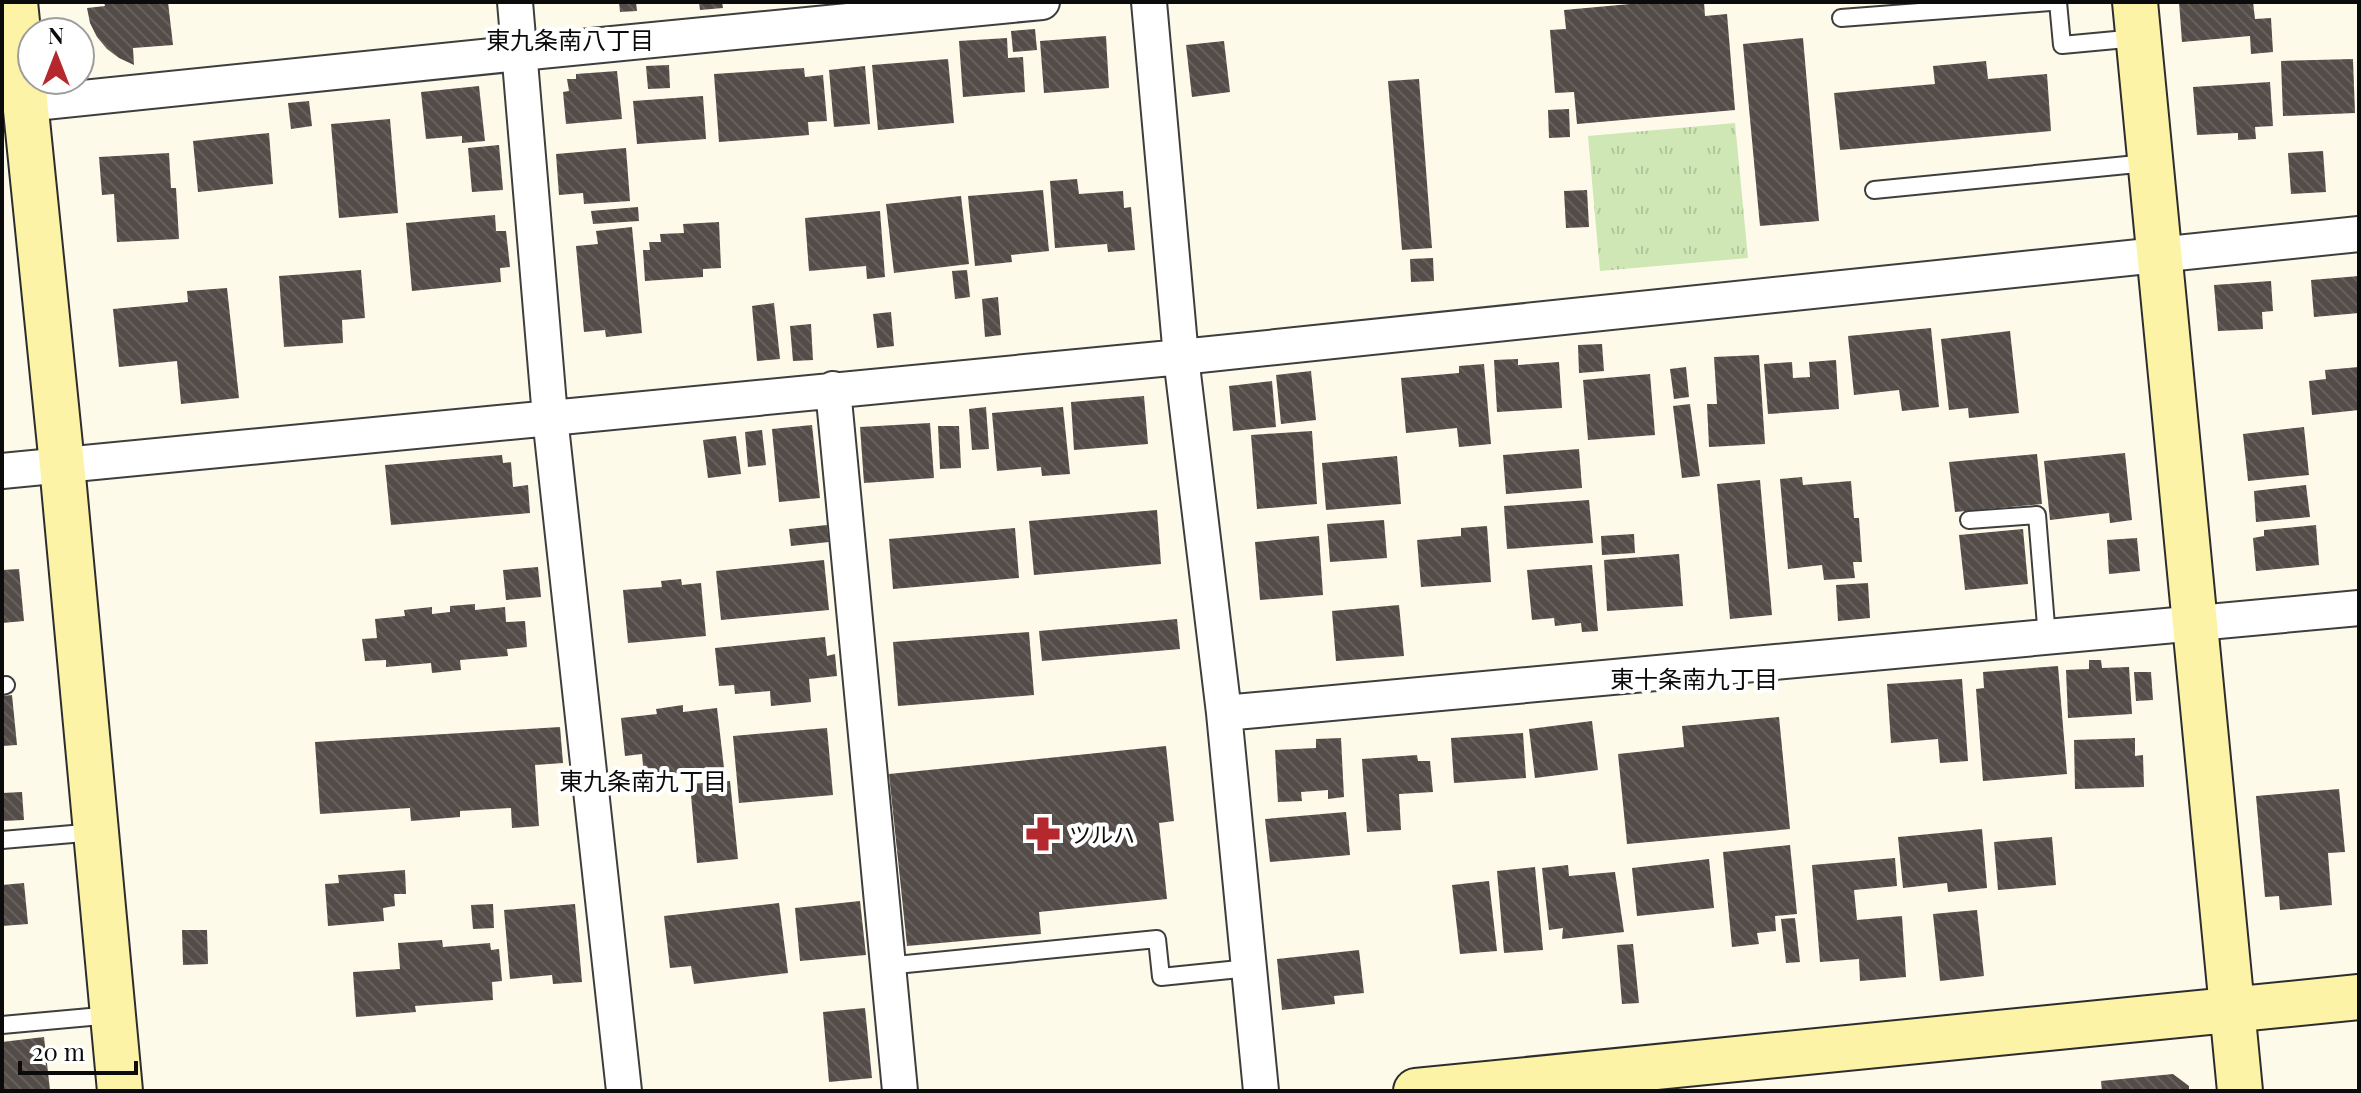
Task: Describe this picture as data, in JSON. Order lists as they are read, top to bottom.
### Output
{
  "districts": ["東九条南八丁目", "東十条南九丁目", "東九条南九丁目"],
  "places": {
    "pharmacy": ["ツルハ"]
  },
  "scale_bar": "20 m",
  "north": "top"
}
